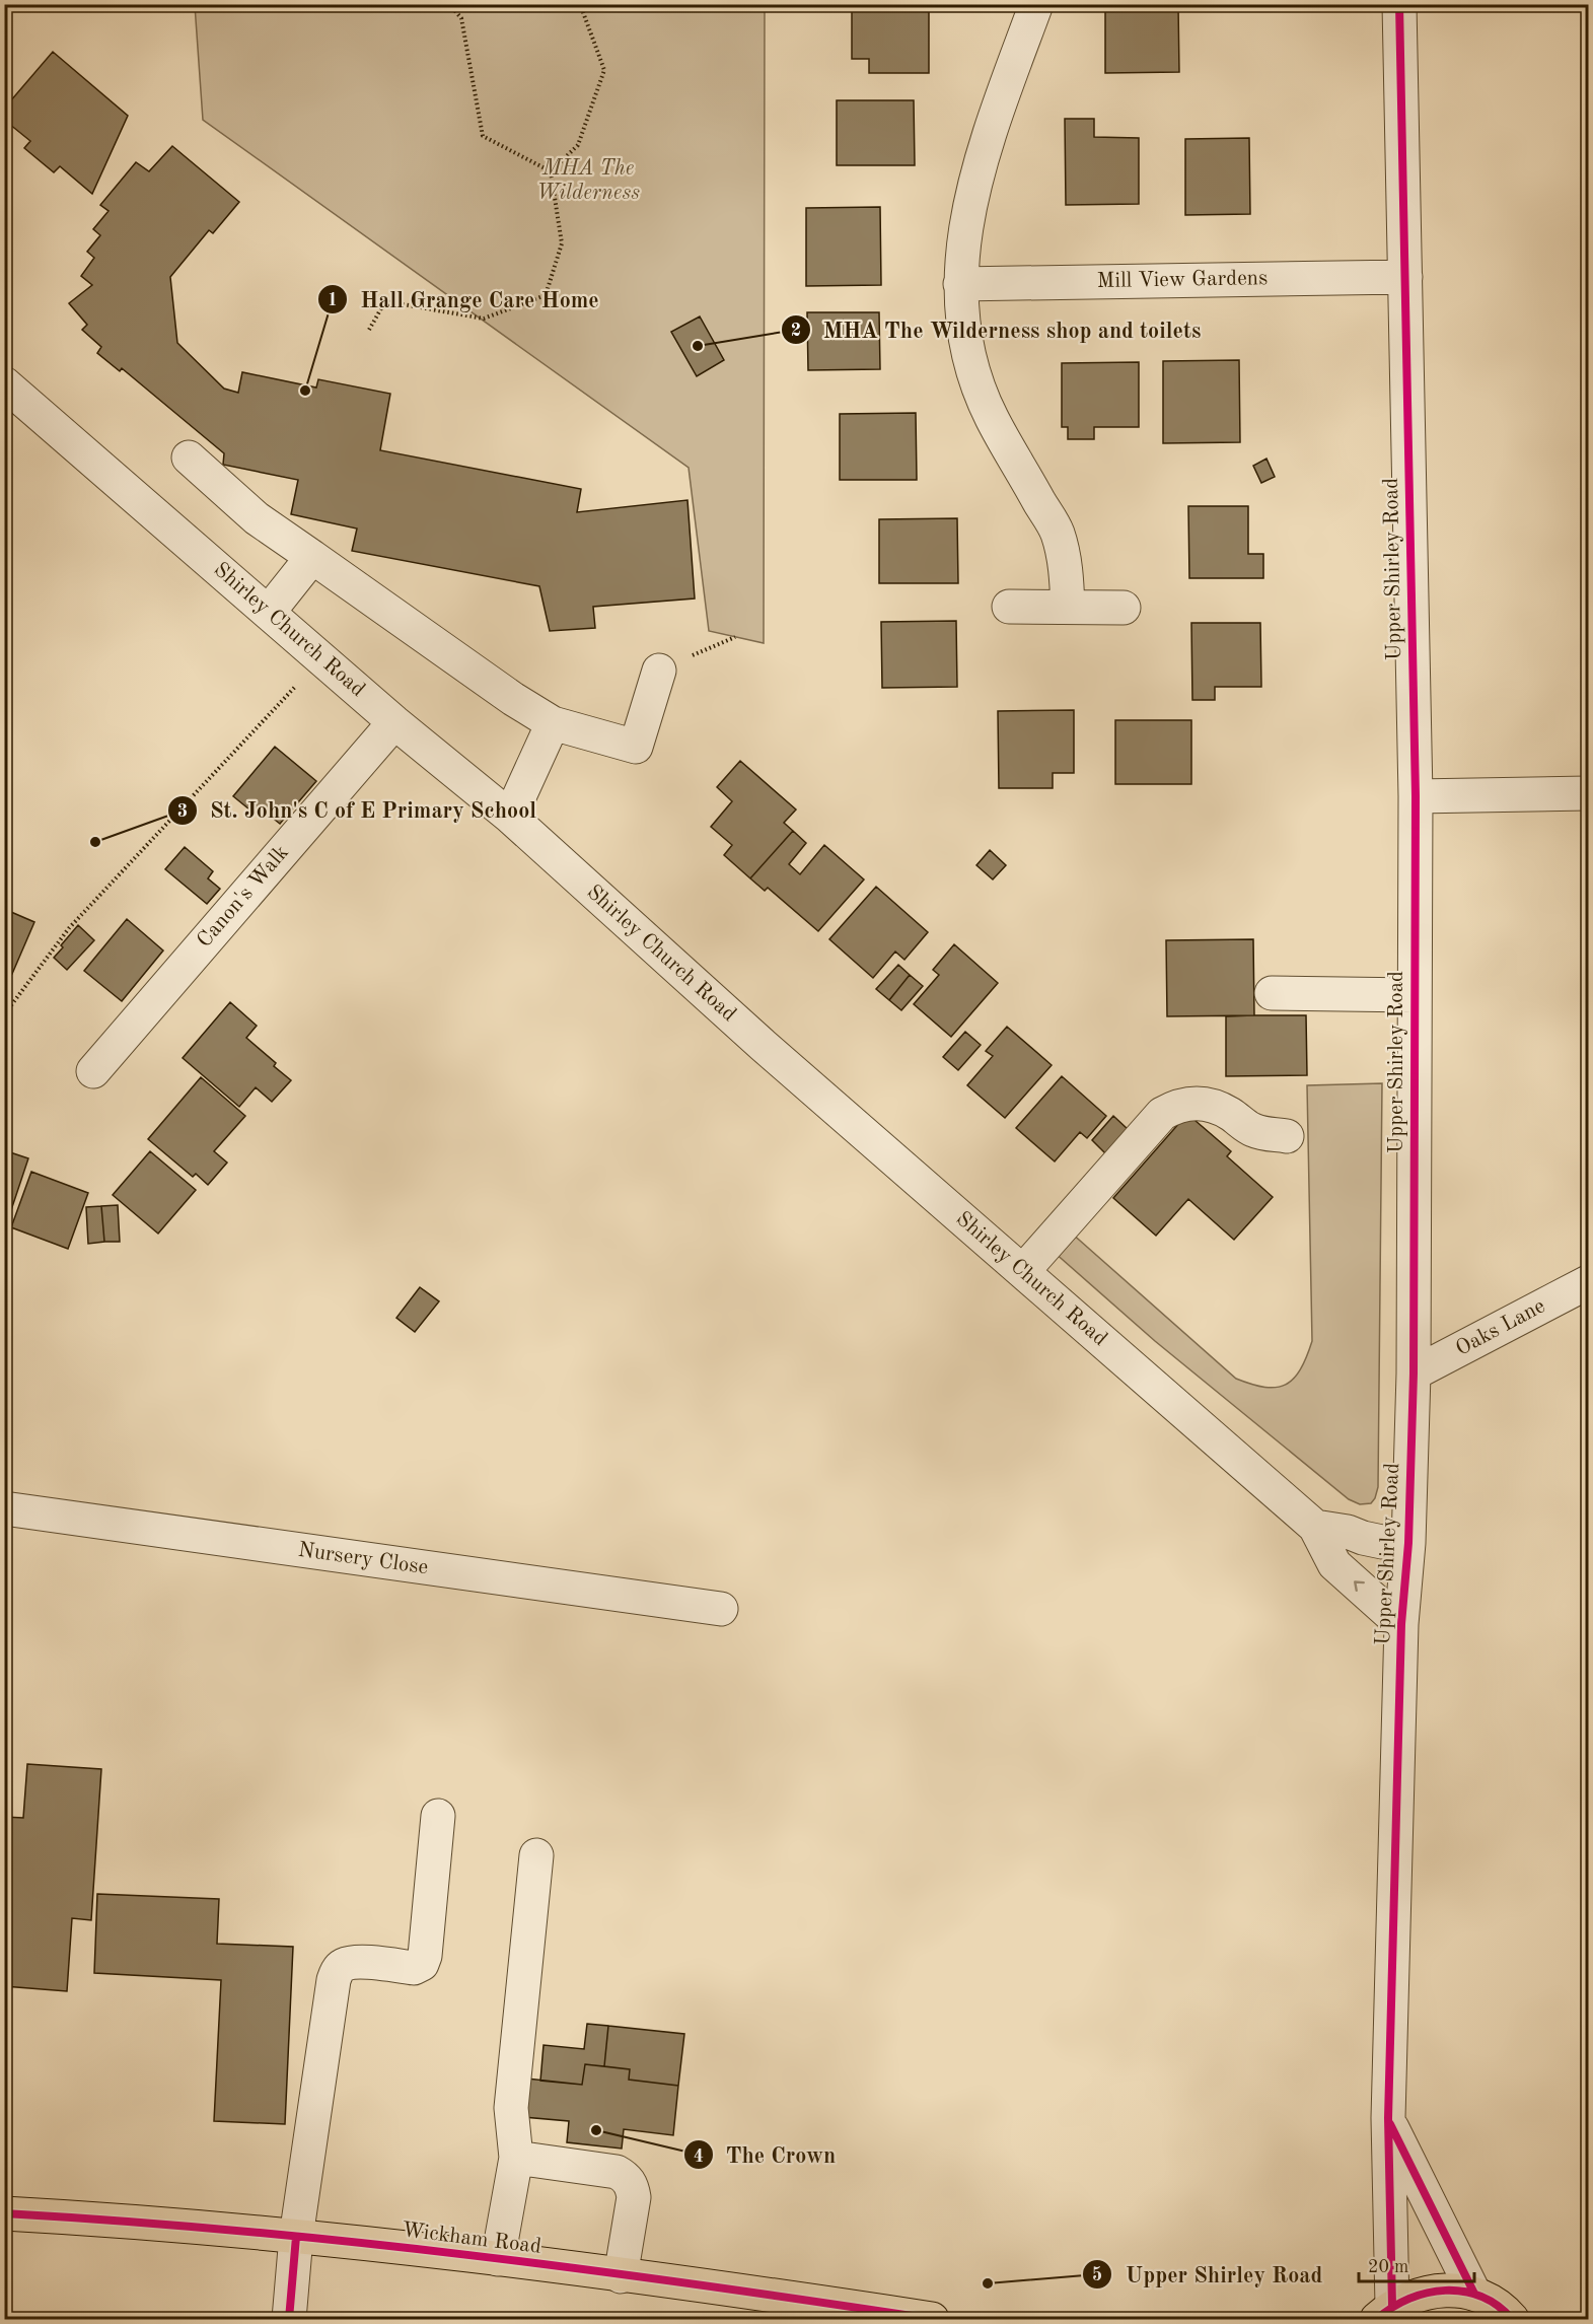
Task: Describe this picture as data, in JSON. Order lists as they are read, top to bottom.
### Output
{
  "streets": {
    "highway": ["Wickham Road"],
    "street": [
      "Mill View Gardens",
      "Upper Shirley Road",
      "Shirley Church Road",
      "Canon's Walk",
      "Oaks Lane",
      "Nursery Close"
    ]
  },
  "crossings": [
    ["Mill View Gardens", "Upper Shirley Road"],
    ["Upper Shirley Road", "Shirley Church Road"],
    ["Upper Shirley Road", "Oaks Lane"],
    ["Shirley Church Road", "Canon's Walk"]
  ],
  "parks": ["MHA The Wilderness"],
  "places": [
    "MHA The Wilderness shop and toilets",
    "Hall Grange Care Home",
    "St. John's C of E Primary School",
    "The Crown",
    "Upper Shirley Road"
  ],
  "scale_bar": "20 m"
}
